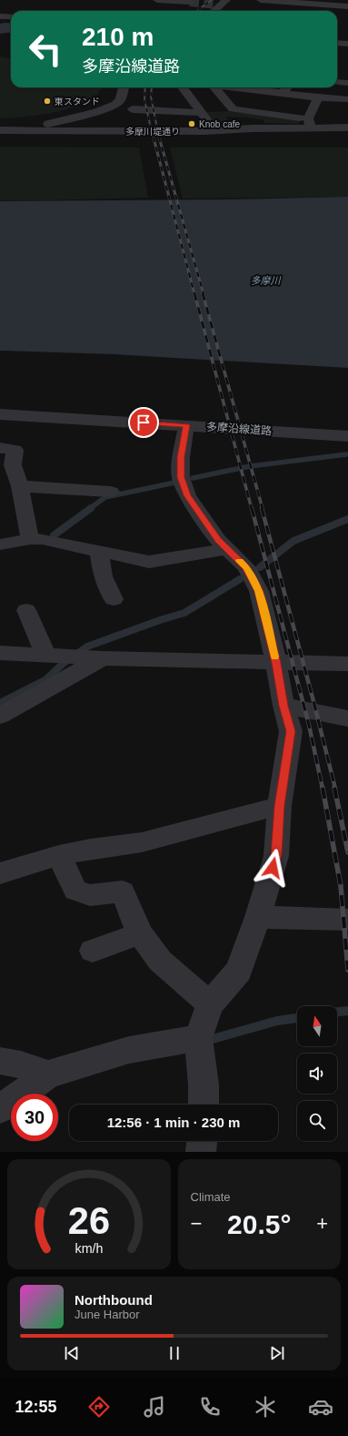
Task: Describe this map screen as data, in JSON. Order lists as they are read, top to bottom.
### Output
{
  "streets": {
    "street": ["多摩川堤通り", "多摩沿線道路"]
  },
  "water": ["多摩川"],
  "places": ["東スタンド", "Knob cafe"],
  "north": "top",
  "page": {
    "turn": ["210 m", "多摩沿線道路"],
    "limit": "30",
    "trip": "12:56 · 1 min · 230 m",
    "tile": "Climate",
    "heat": ["−", "20.5°", "+"],
    "song": ["Northbound", "June Harbor"],
    "tabs": "12:55",
    "gauge": ["26", "km/h"]
  }
}
